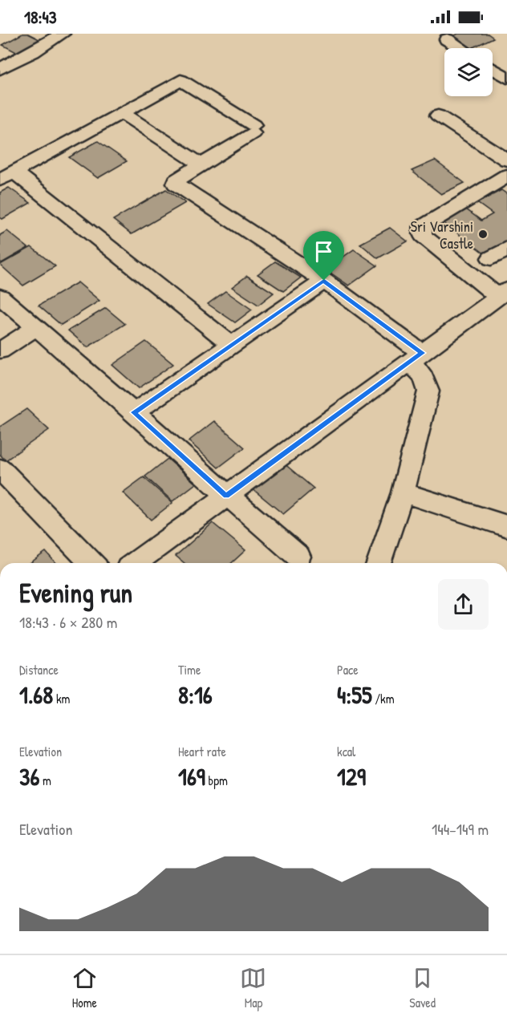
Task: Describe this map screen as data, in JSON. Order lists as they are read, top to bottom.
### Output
{
  "places": ["Sri Varshini Castle"],
  "page": {
    "status": "18:43",
    "heading": ["Evening run", "18:43 · 6 × 280 m"],
    "stats": [
      ["Distance", "1.68 km"],
      ["Time", "8:16"],
      ["Pace", "4:55 /km"],
      ["Elevation", "36 m"],
      ["Heart rate", "169 bpm"],
      ["kcal", "129"]
    ],
    "chart": ["Elevation", "144–149 m"],
    "tabs": ["Home", "Map", "Saved"]
  }
}
